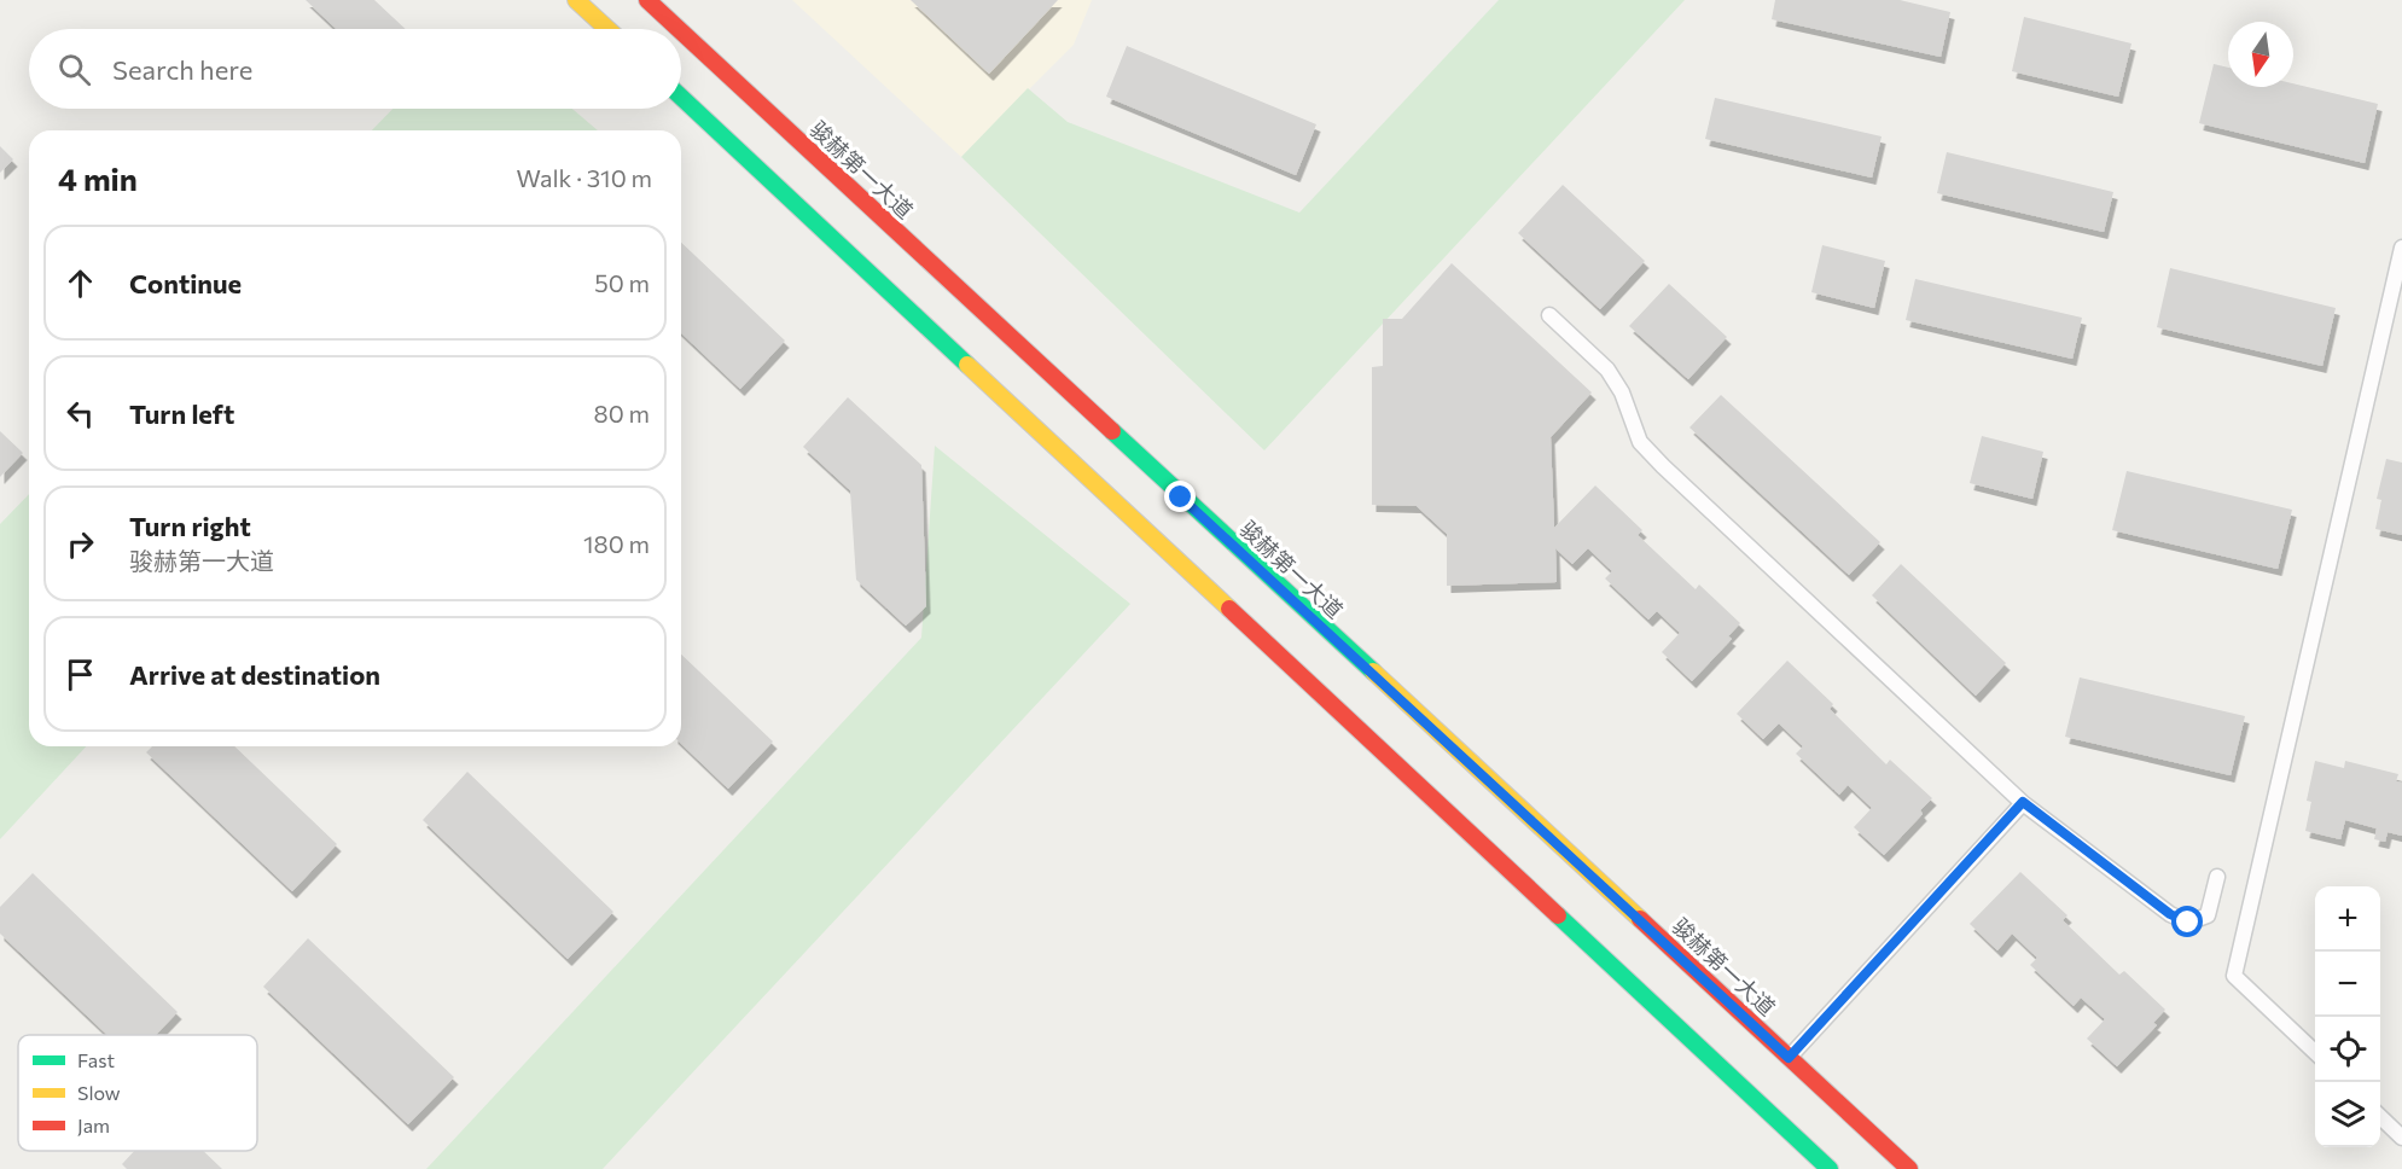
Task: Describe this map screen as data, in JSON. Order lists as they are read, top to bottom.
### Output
{
  "streets": {
    "main road": ["骏赫第一大道"]
  },
  "legend": ["Fast", "Slow", "Jam"],
  "north": "bottom",
  "page": {
    "search": "Search here",
    "heading": ["4 min", "Walk · 310 m"],
    "list": [
      ["Continue", "50 m"],
      ["Turn left", "80 m"],
      ["Turn right", "骏赫第一大道", "180 m"],
      "Arrive at destination"
    ],
    "map_buttons": ["+", "−"]
  }
}
